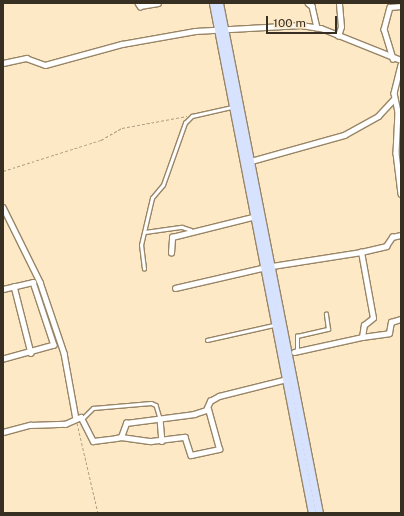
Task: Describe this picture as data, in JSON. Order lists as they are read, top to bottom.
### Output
{
  "scale_bar": "100 m"
}
